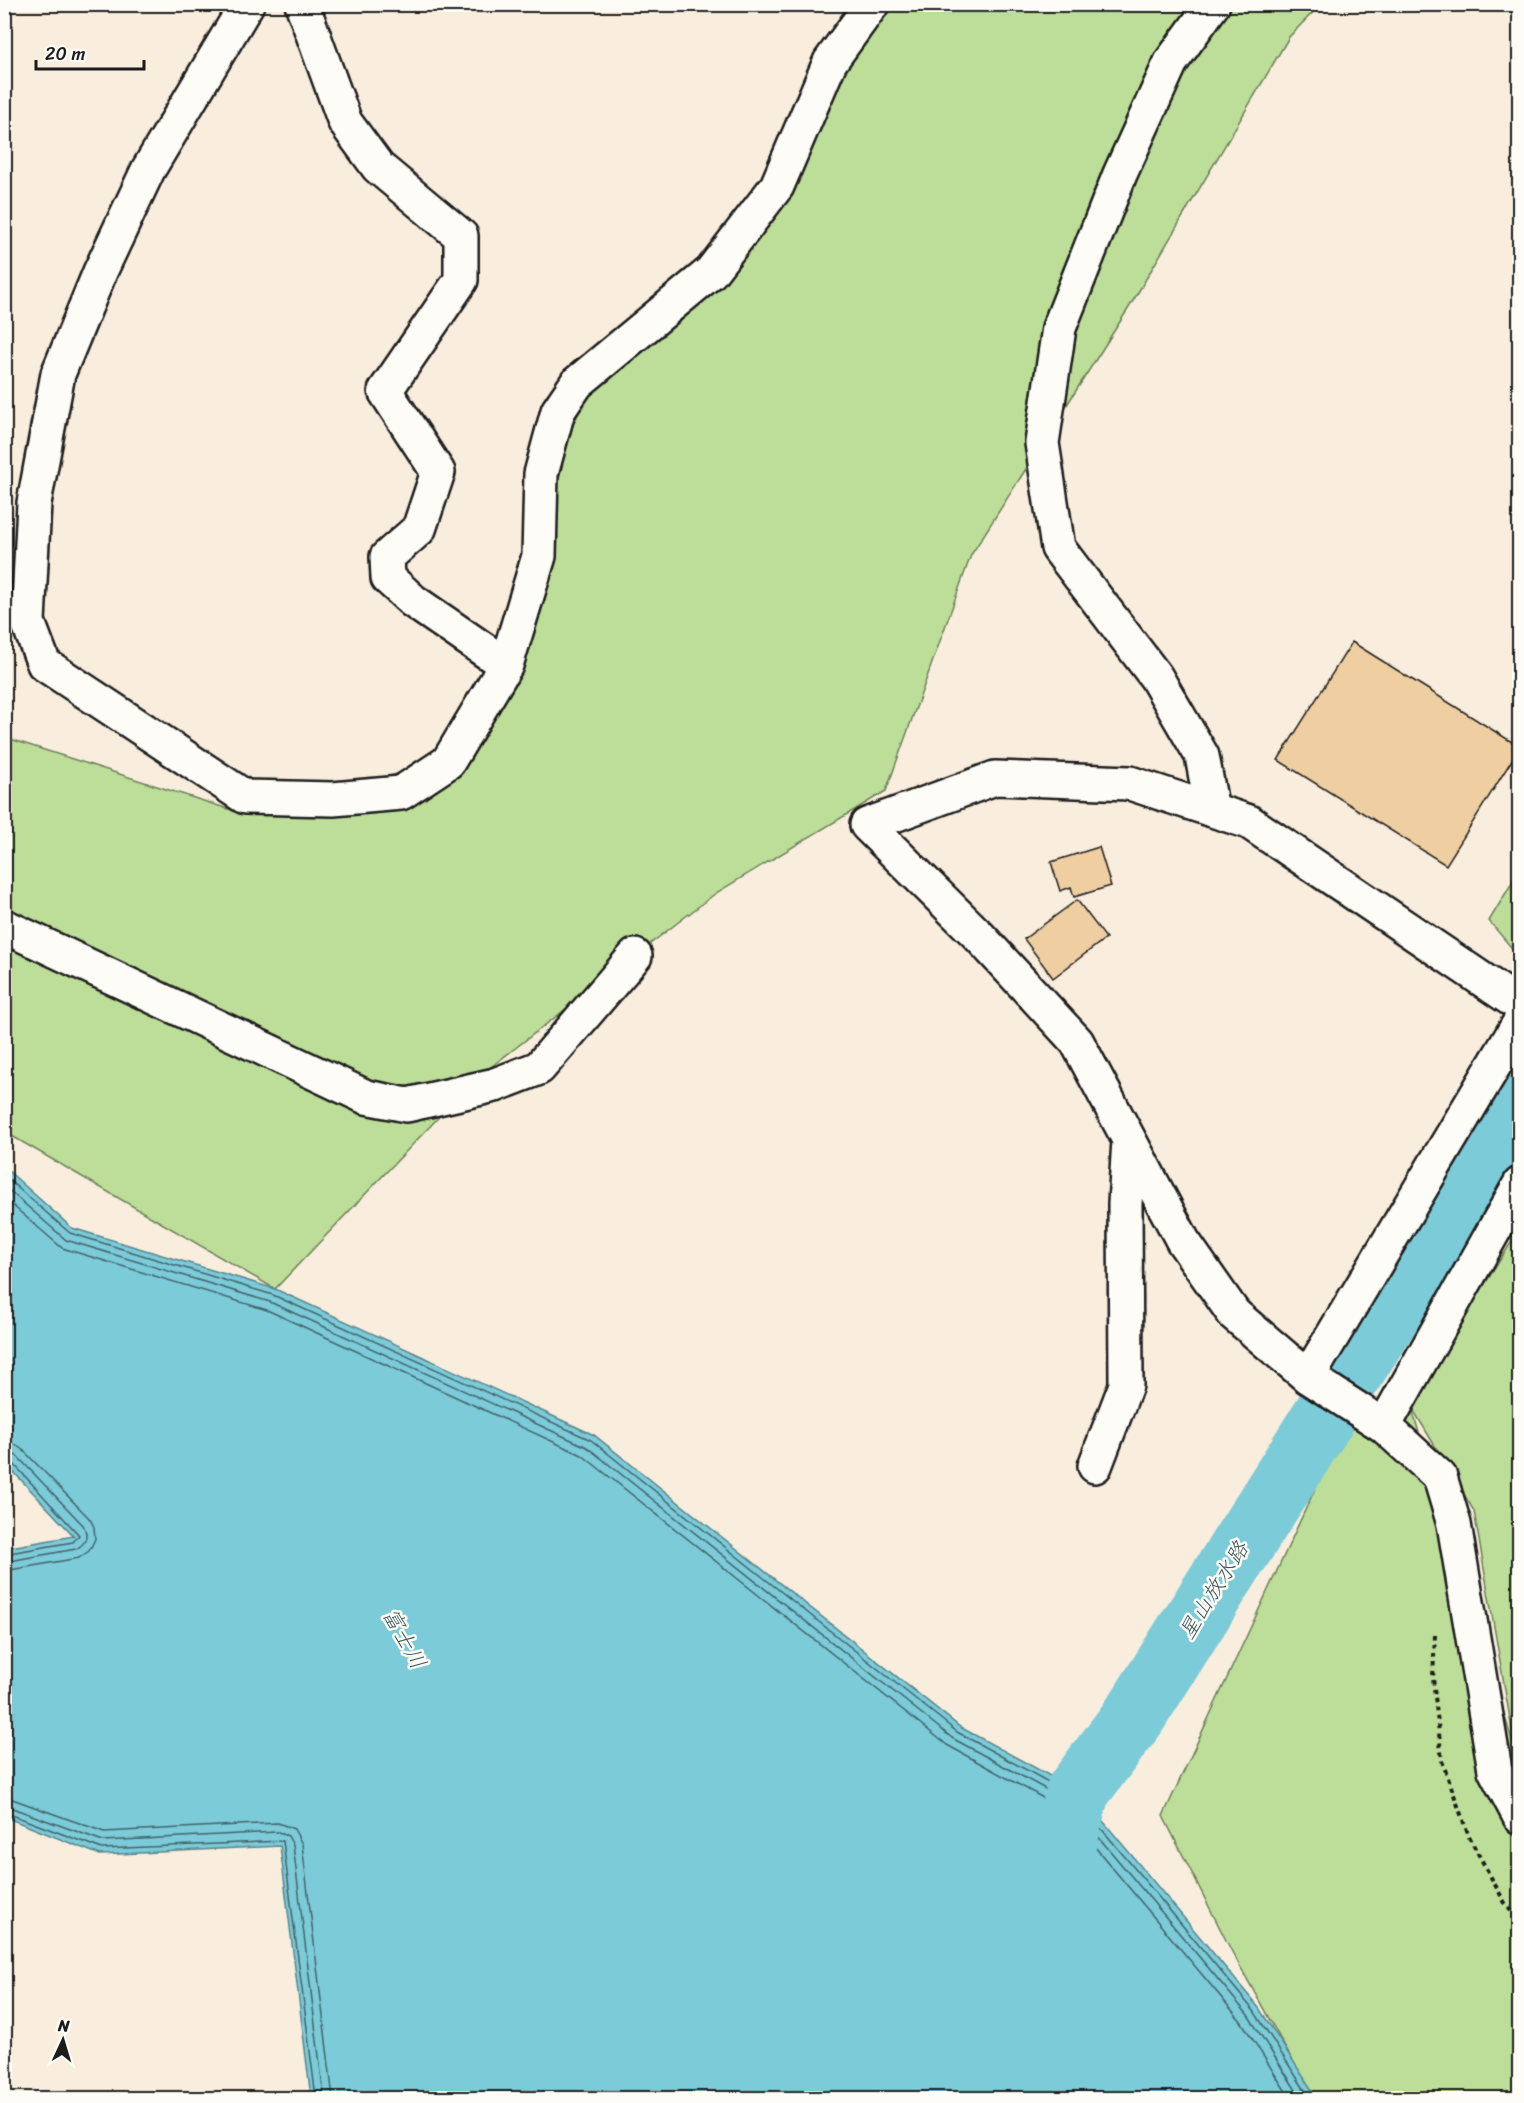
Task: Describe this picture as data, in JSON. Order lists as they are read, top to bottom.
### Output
{
  "water": ["星山放水路", "富士川"],
  "scale_bar": "20 m",
  "north": "top"
}
